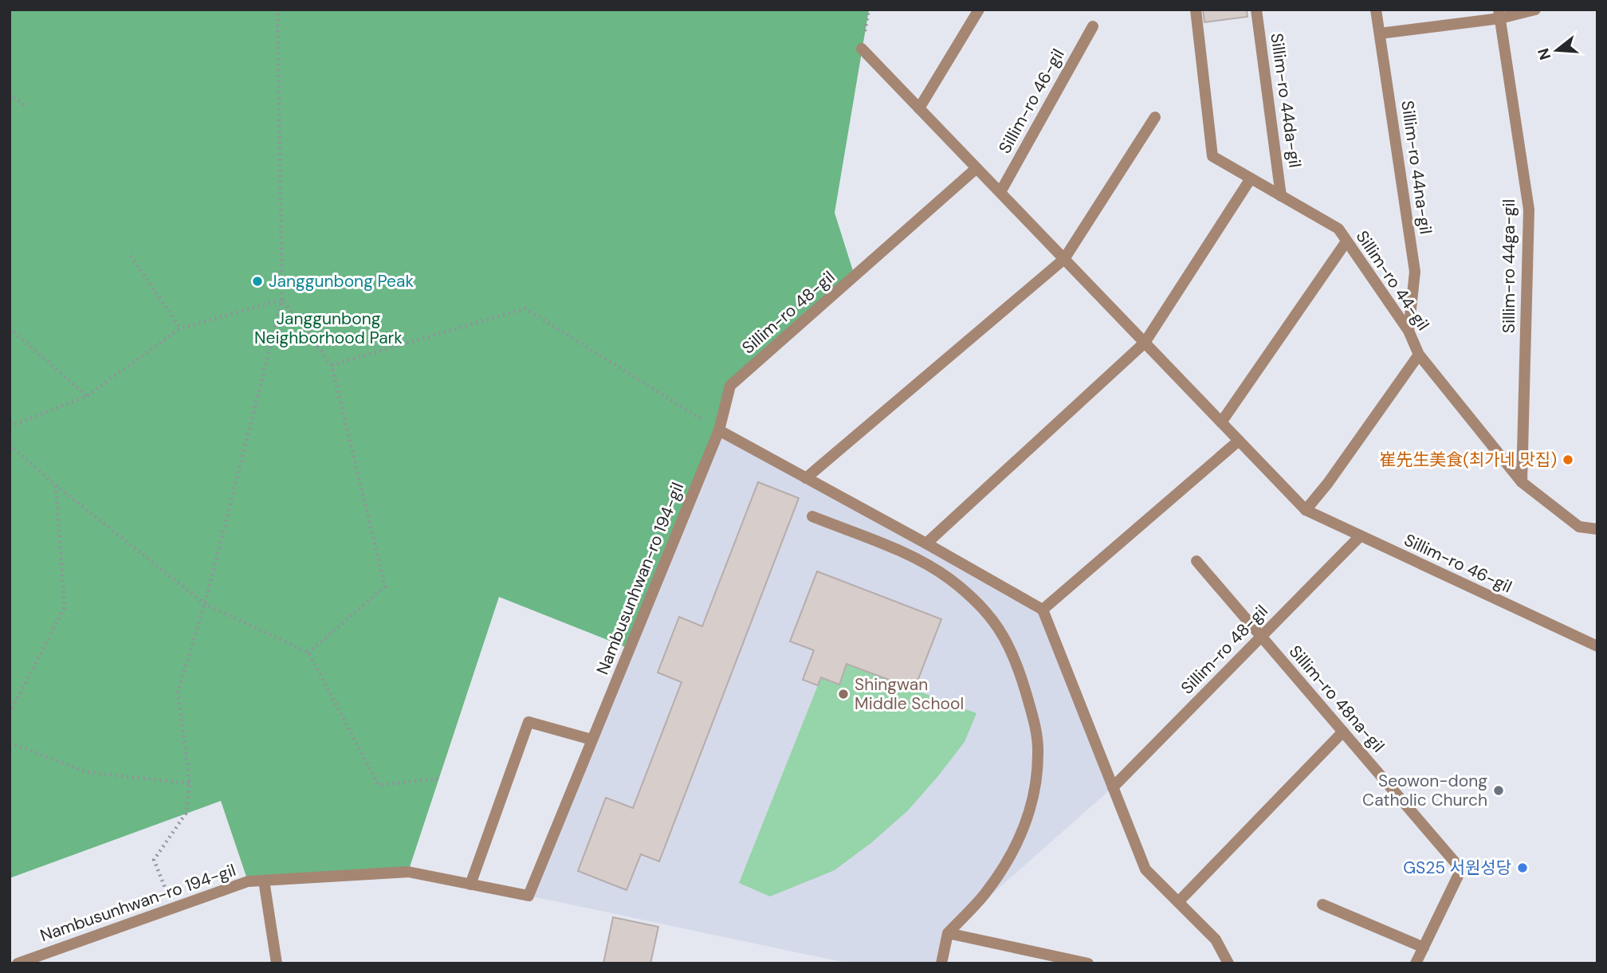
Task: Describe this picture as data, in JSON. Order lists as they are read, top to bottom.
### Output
{
  "streets": {
    "street": [
      "Sillim-ro 44da-gil",
      "Sillim-ro 46-gil",
      "Sillim-ro 44na-gil",
      "Sillim-ro 44ga-gil",
      "Sillim-ro 44-gil",
      "Sillim-ro 48-gil",
      "Nambusunhwan-ro 194-gil",
      "Sillim-ro 48na-gil"
    ]
  },
  "crossings": [
    ["Sillim-ro 44da-gil", "Sillim-ro 44-gil"],
    ["Sillim-ro 46-gil", "Sillim-ro 48-gil"],
    ["Sillim-ro 44na-gil", "Sillim-ro 44-gil"],
    ["Sillim-ro 44ga-gil", "Sillim-ro 44-gil"],
    ["Sillim-ro 48-gil", "Nambusunhwan-ro 194-gil"],
    ["Sillim-ro 48-gil", "Sillim-ro 48na-gil"]
  ],
  "parks": ["Janggunbong Neighborhood Park"],
  "places": [
    "Janggunbong Peak",
    "崔先生美食(최가네 맛집)",
    "Shingwan Middle School",
    "Seowon-dong Catholic Church",
    "GS25 서원성당"
  ],
  "north": "left"
}
